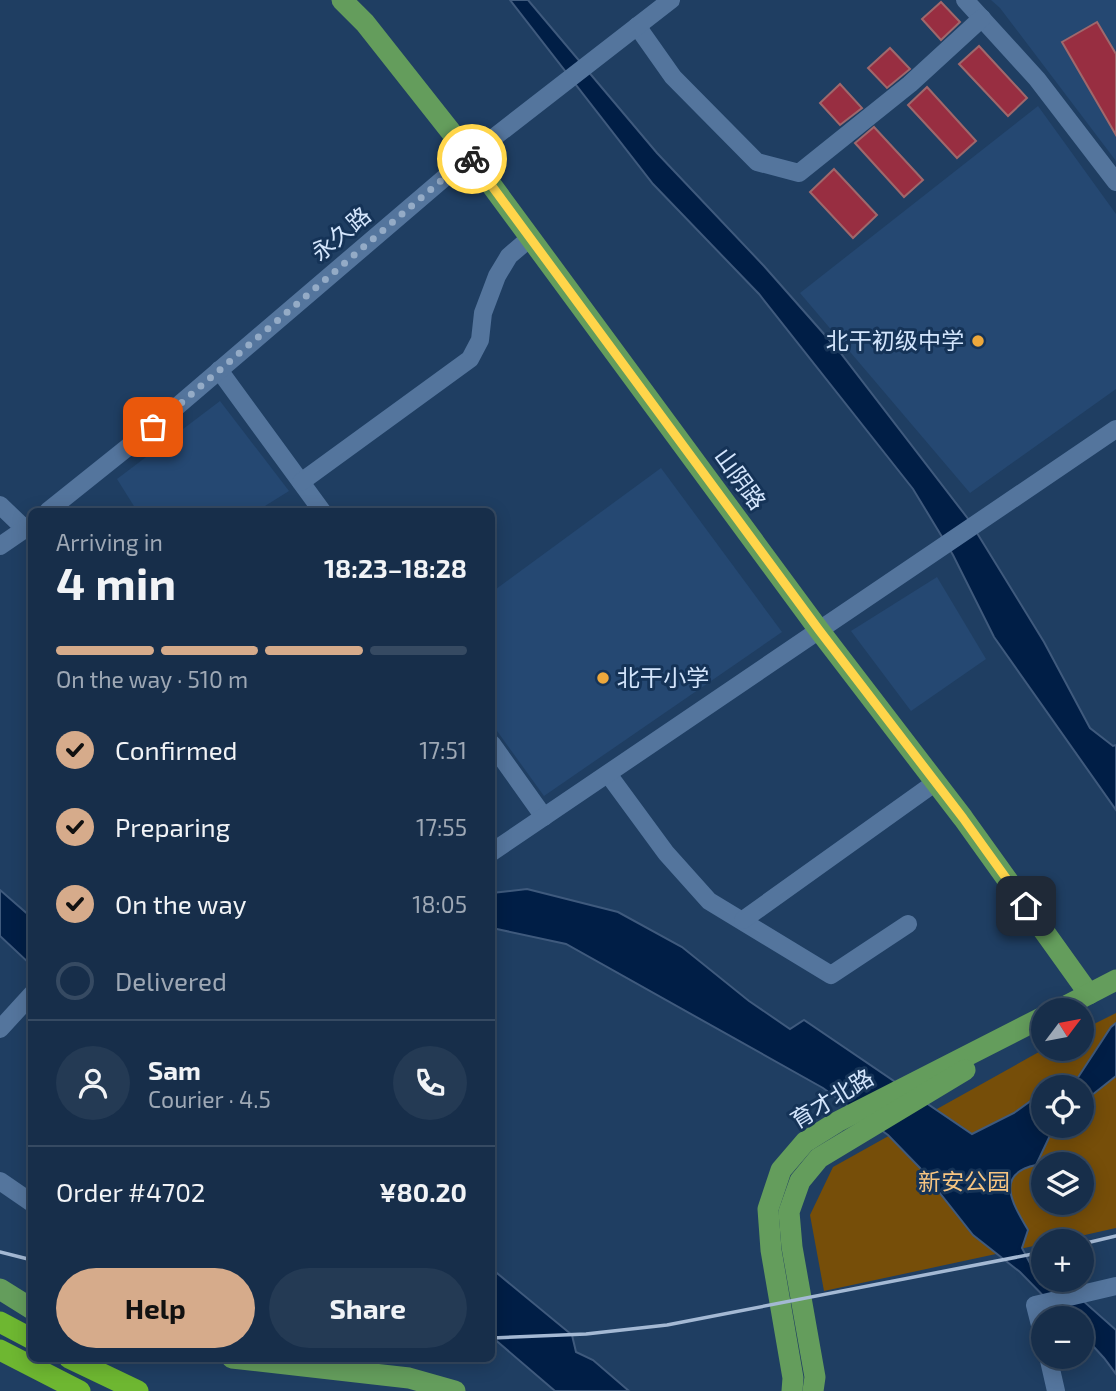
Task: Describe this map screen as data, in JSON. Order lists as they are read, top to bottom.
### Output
{
  "streets": {
    "main road": ["山阴路", "育才北路"],
    "street": ["永久路"]
  },
  "crossings": [
    ["永久路", "山阴路"]
  ],
  "parks": ["新安公园"],
  "places": ["北干初级中学", "北干小学"],
  "north": "top right",
  "page": {
    "heading": ["4 min", "Arriving in", "18:23–18:28"],
    "panel": [
      "Sam",
      "Courier · 4.5",
      "Order #4702",
      "¥80.20"
    ],
    "bar": "On the way · 510 m",
    "list": [
      ["Confirmed", "17:51"],
      ["Preparing", "17:55"],
      ["On the way", "18:05"],
      "Delivered"
    ],
    "map_buttons": ["+", "−"],
    "buttons": ["Help", "Share"]
  }
}
